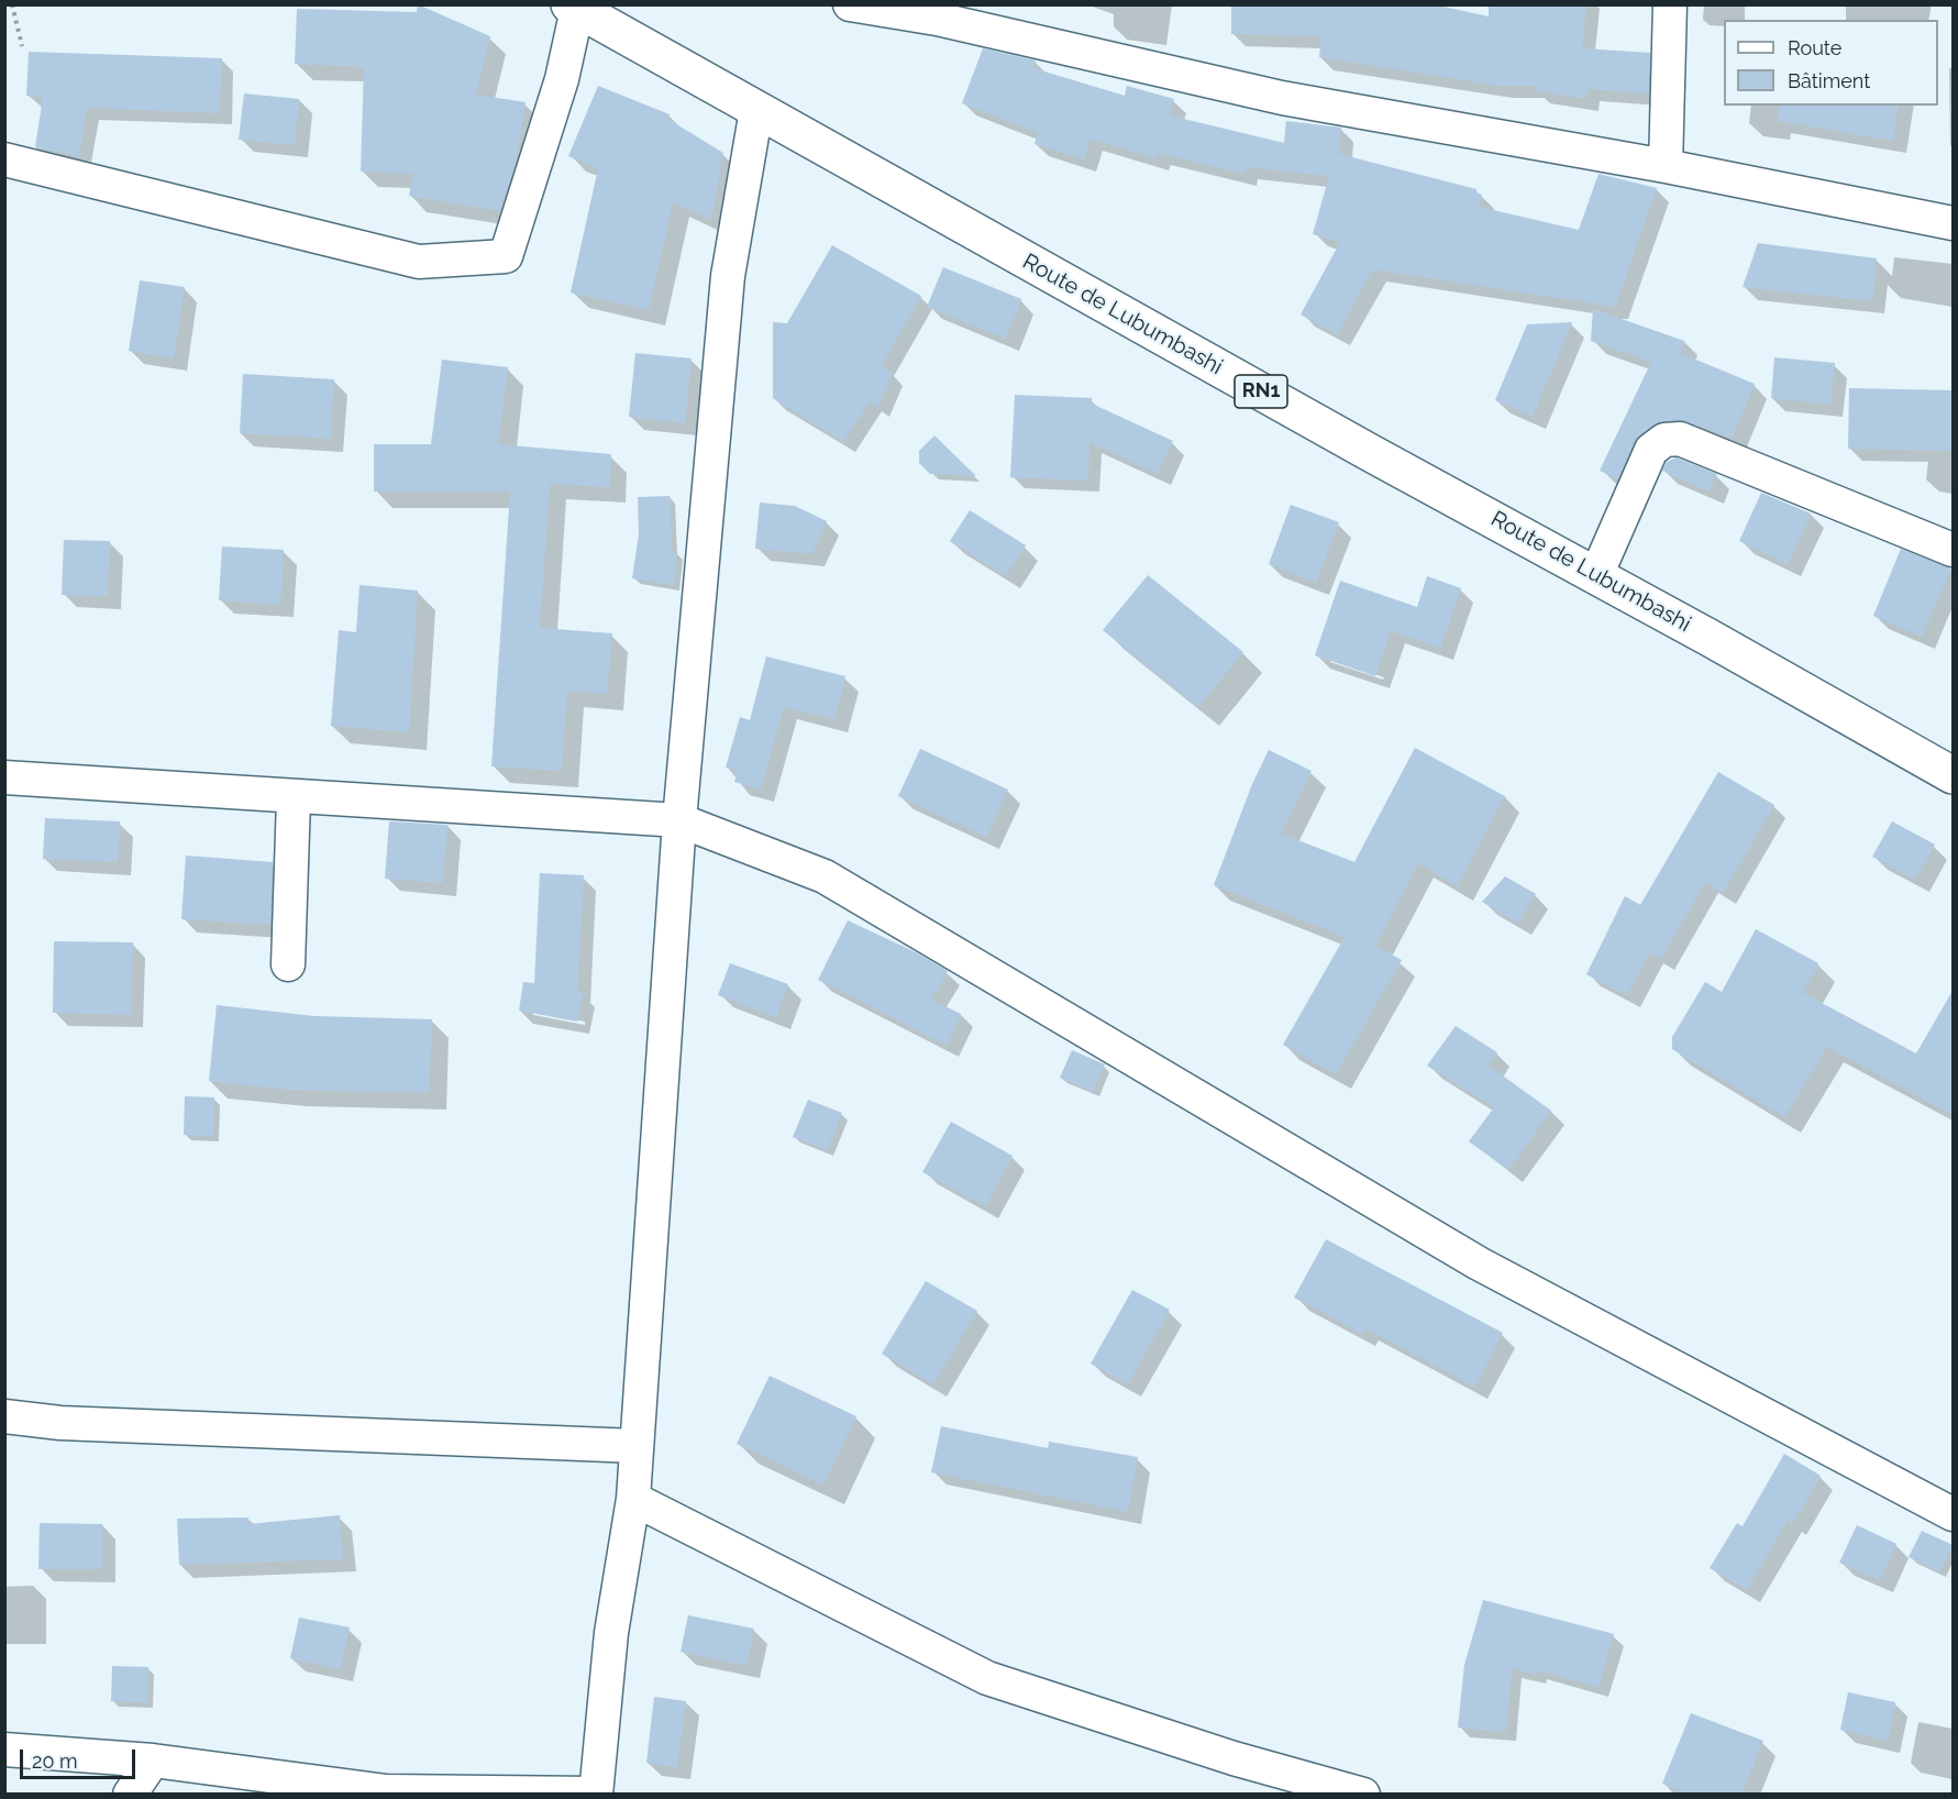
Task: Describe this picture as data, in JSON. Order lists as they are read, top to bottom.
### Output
{
  "streets": {
    "highway": ["Route de Lubumbashi", "RN1"]
  },
  "legend": ["Route", "Bâtiment"],
  "scale_bar": "20 m"
}
